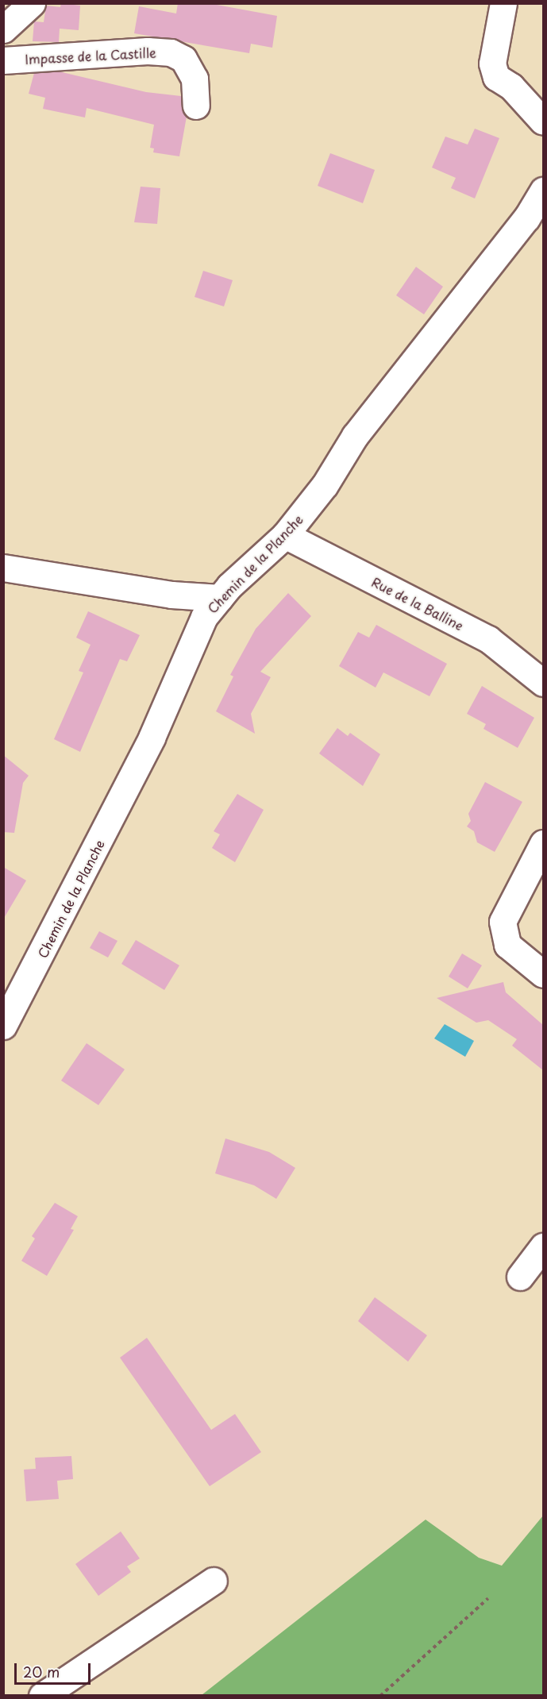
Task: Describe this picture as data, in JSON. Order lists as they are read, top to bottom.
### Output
{
  "streets": {
    "street": ["Impasse de la Castille", "Chemin de la Planche", "Rue de la Balline"]
  },
  "crossings": [
    ["Chemin de la Planche", "Rue de la Balline"]
  ],
  "scale_bar": "20 m"
}
